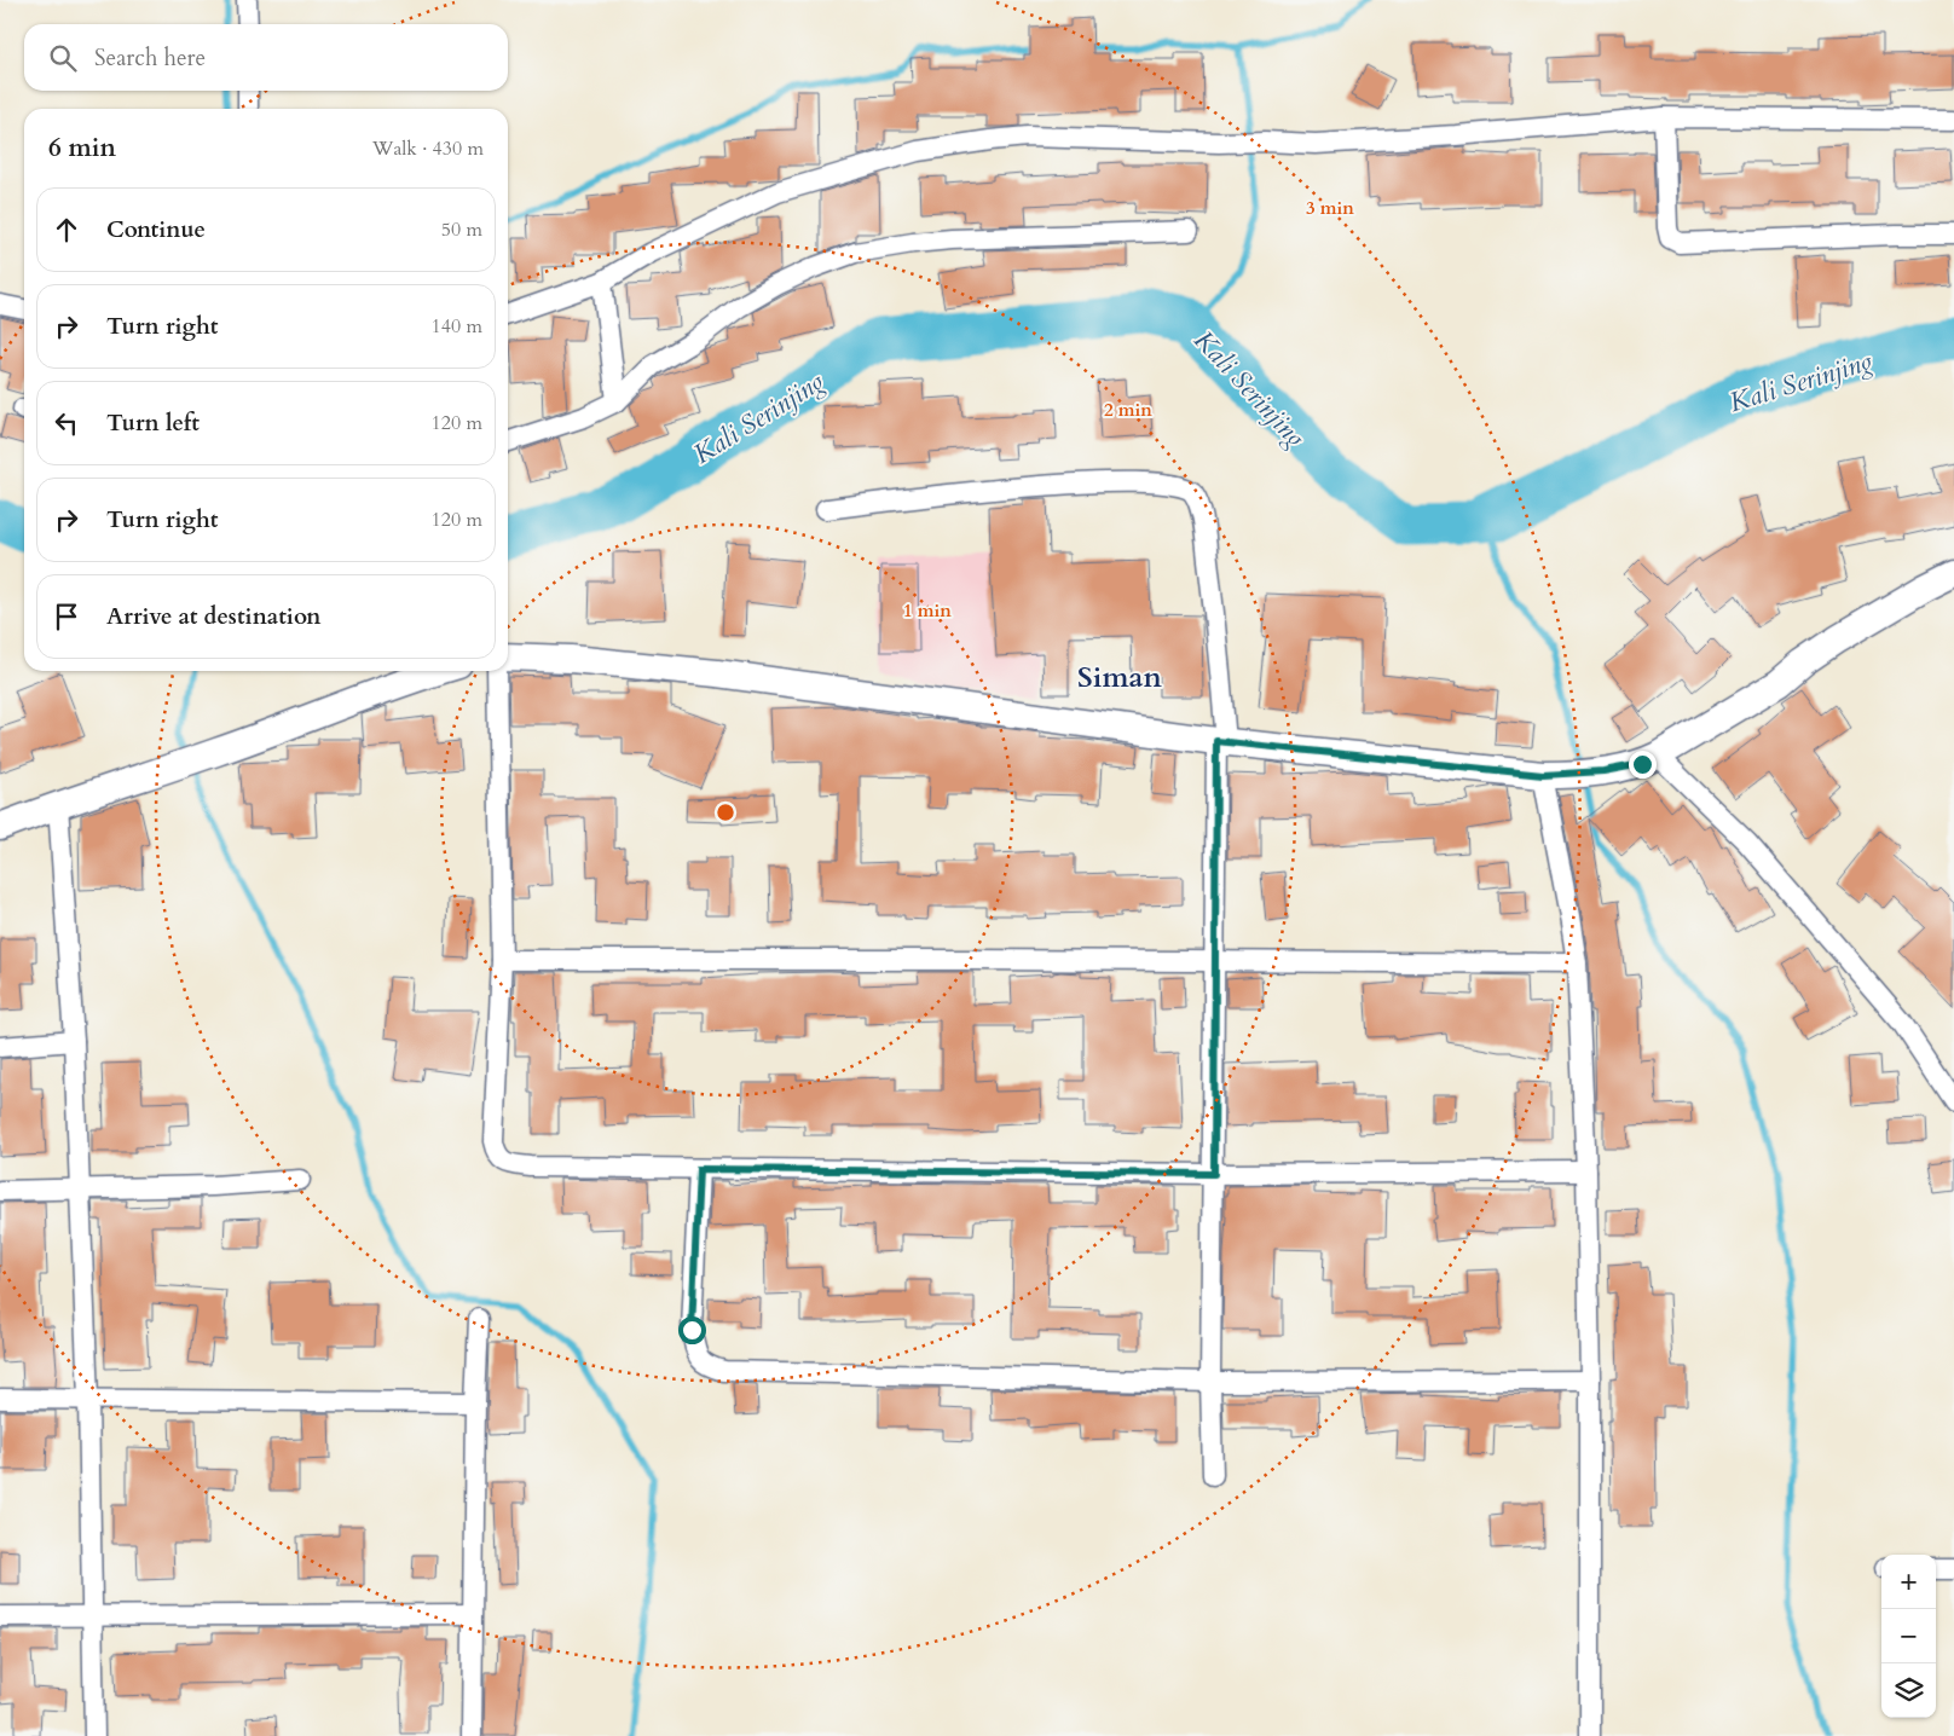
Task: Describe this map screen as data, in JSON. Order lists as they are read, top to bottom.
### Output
{
  "districts": ["Siman"],
  "water": ["Kali Serinjing"],
  "page": {
    "search": "Search here",
    "heading": ["6 min", "Walk · 430 m"],
    "list": [
      ["Continue", "50 m"],
      ["Turn right", "140 m"],
      ["Turn left", "120 m"],
      ["Turn right", "120 m"],
      "Arrive at destination"
    ],
    "map_buttons": ["+", "−"]
  },
  "rings": ["3 min", "2 min", "1 min"]
}
